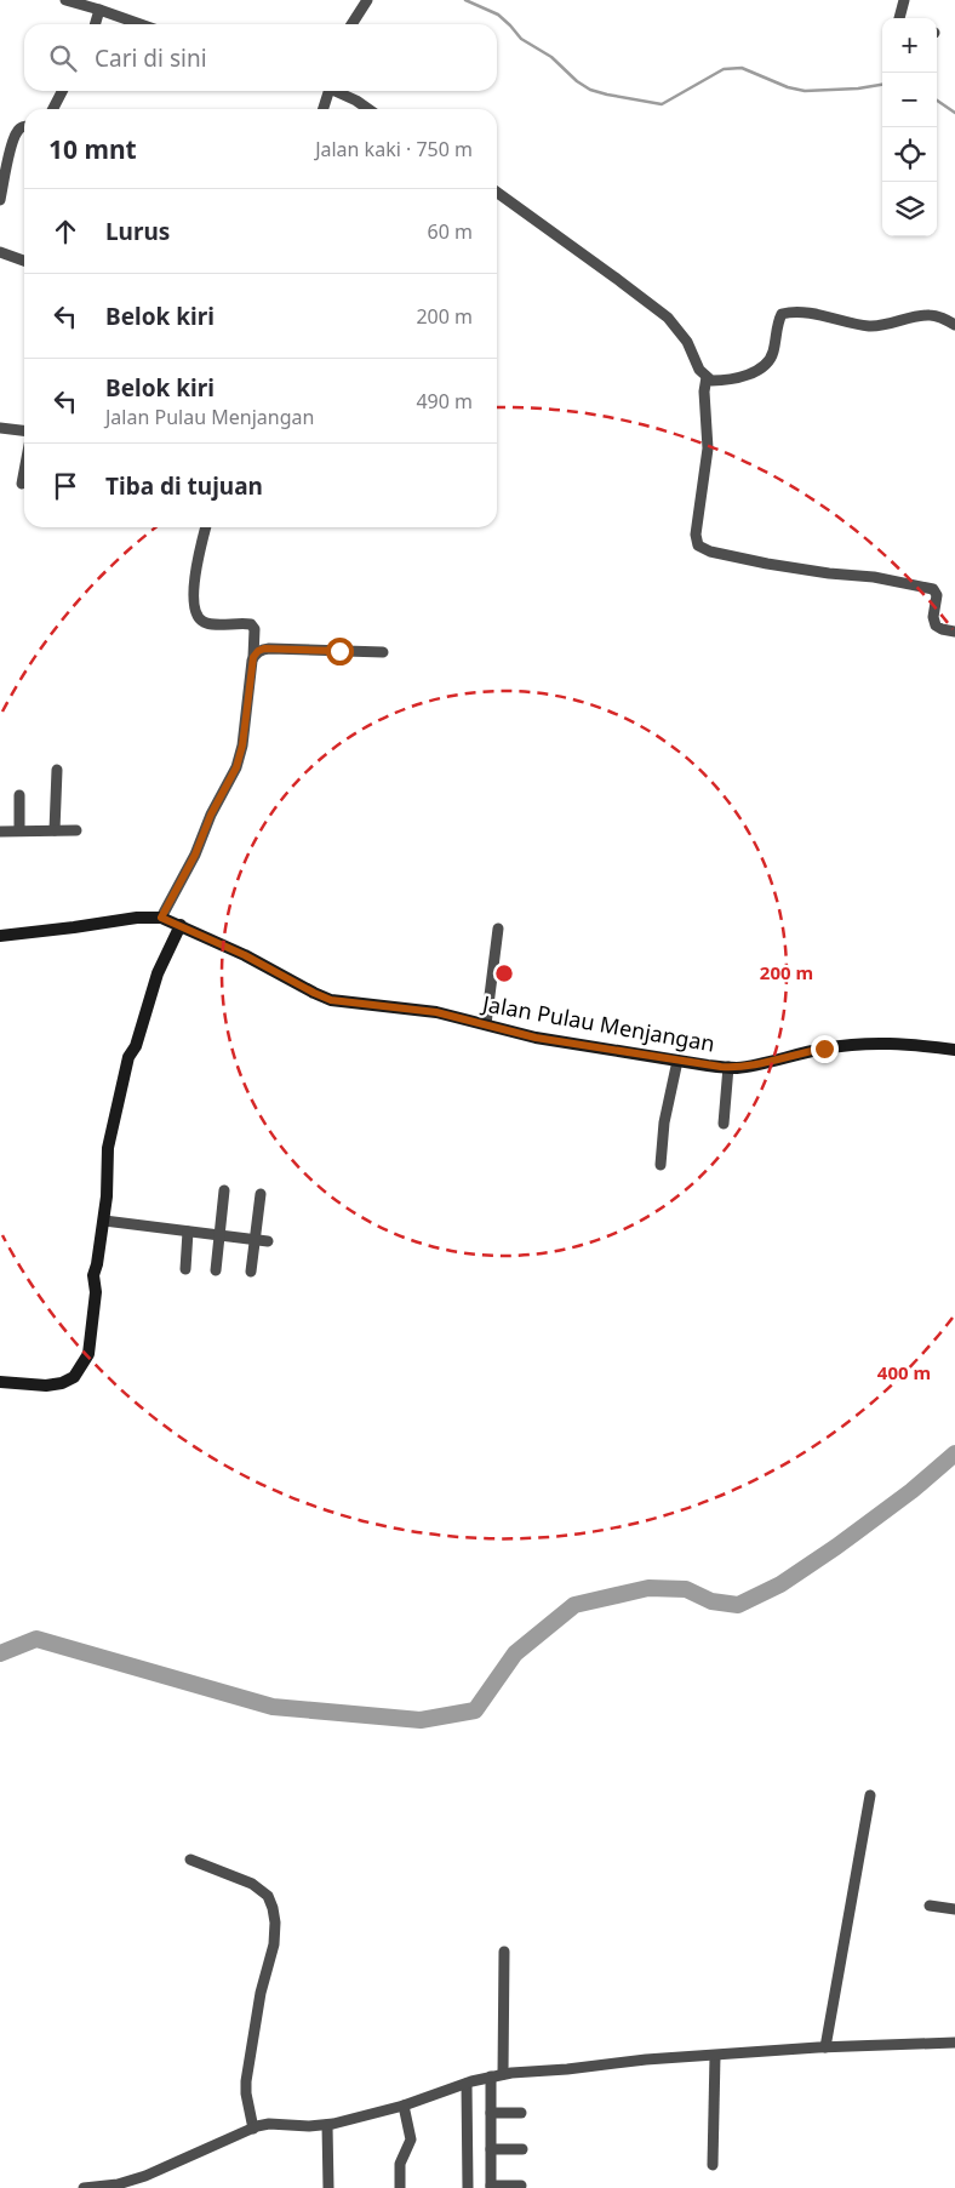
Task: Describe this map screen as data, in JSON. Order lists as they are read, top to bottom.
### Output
{
  "streets": {
    "street": ["Jalan Pulau Menjangan"]
  },
  "page": {
    "map_buttons": ["+", "−"],
    "search": "Cari di sini",
    "heading": ["10 mnt", "Jalan kaki · 750 m"],
    "list": [
      ["Lurus", "60 m"],
      ["Belok kiri", "200 m"],
      ["Belok kiri", "Jalan Pulau Menjangan", "490 m"],
      "Tiba di tujuan"
    ]
  },
  "rings": ["200 m", "400 m"]
}
